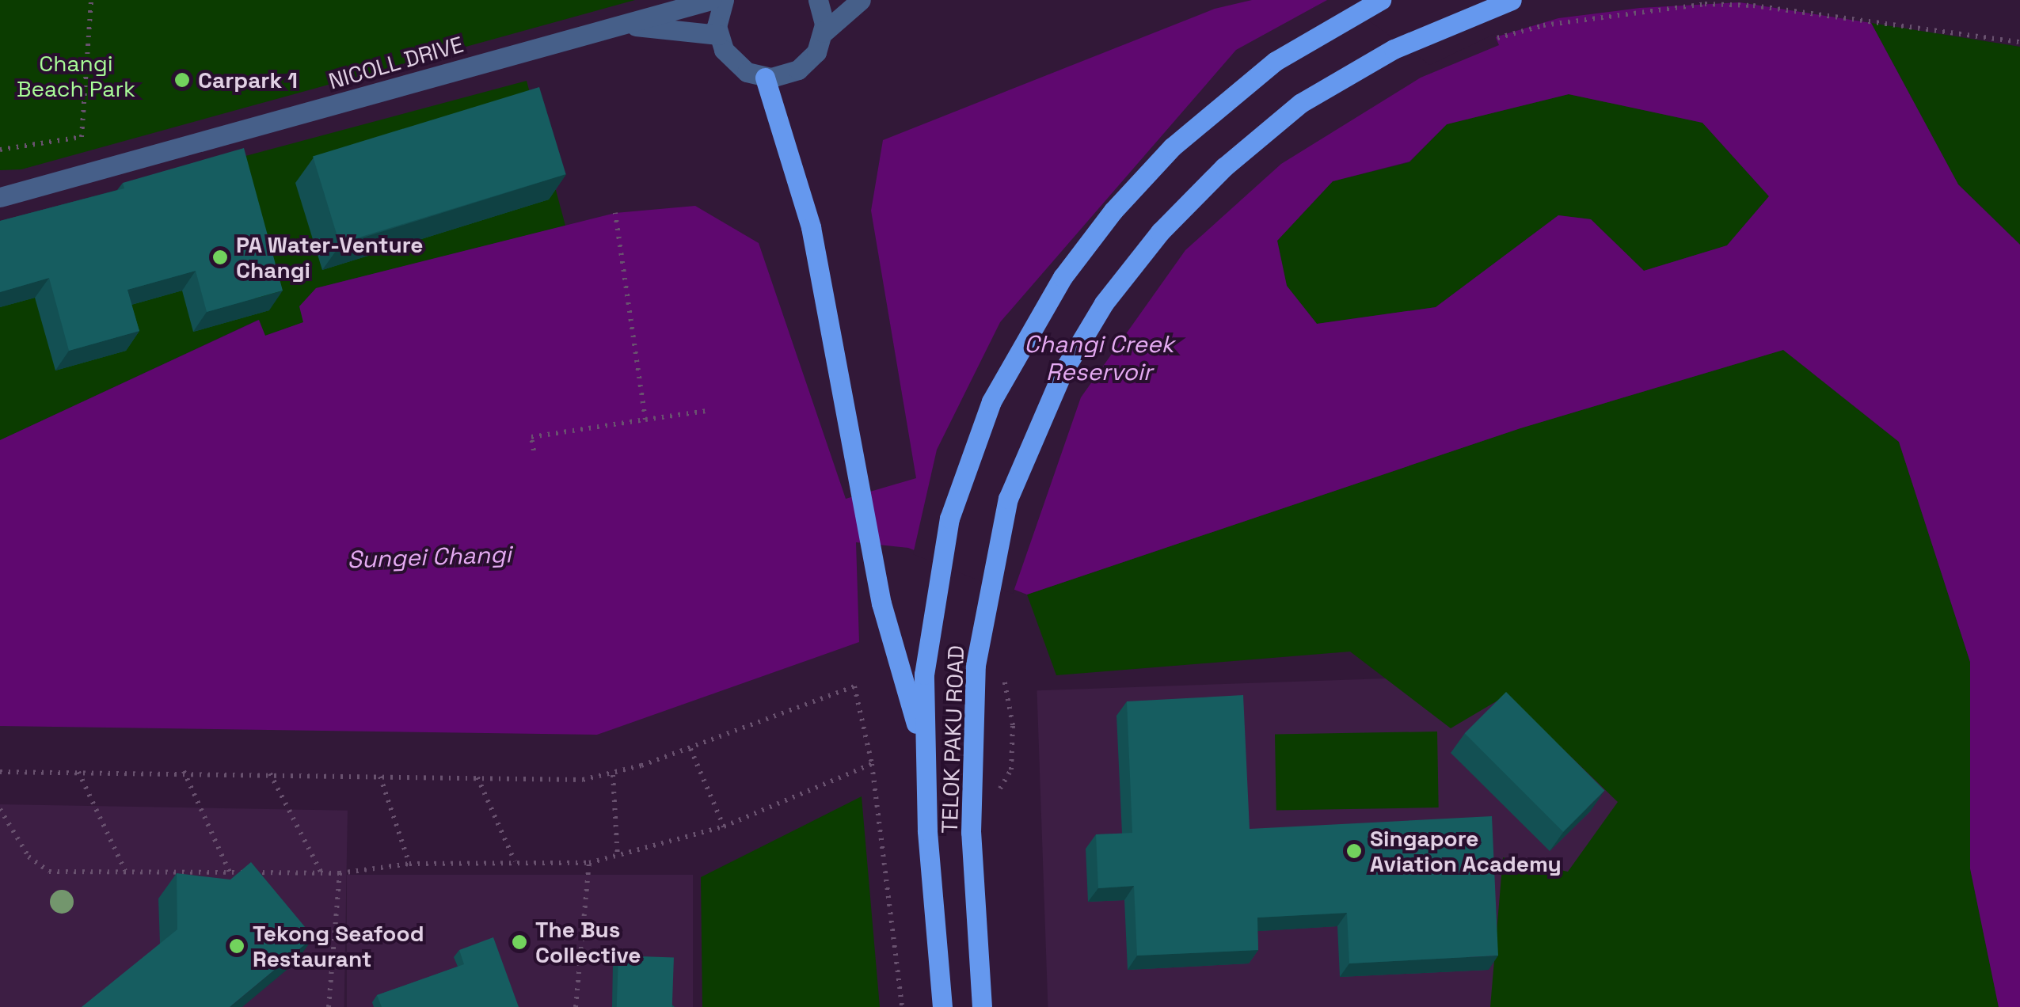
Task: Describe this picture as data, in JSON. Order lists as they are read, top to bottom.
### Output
{
  "streets": {
    "main road": ["TELOK PAKU ROAD"],
    "street": ["NICOLL DRIVE"]
  },
  "water": ["Changi Creek Reservoir", "Sungei Changi"],
  "parks": ["Changi Beach Park"],
  "places": [
    "Carpark 1",
    "PA Water-Venture Changi",
    "Singapore Aviation Academy",
    "The Bus Collective",
    "Tekong Seafood Restaurant"
  ]
}
